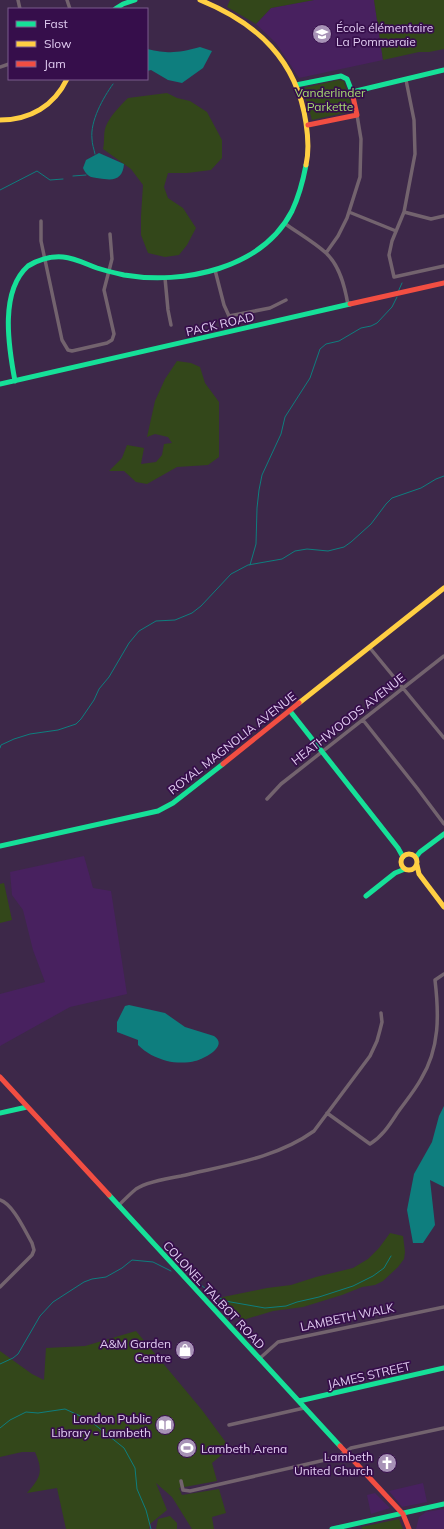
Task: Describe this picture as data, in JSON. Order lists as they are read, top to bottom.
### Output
{
  "streets": {
    "street": [
      "PACK ROAD",
      "HEATHWOODS AVENUE",
      "ROYAL MAGNOLIA AVENUE",
      "COLONEL TALBOT ROAD",
      "LAMBETH WALK",
      "JAMES STREET"
    ]
  },
  "crossings": [
    ["COLONEL TALBOT ROAD", "LAMBETH WALK"],
    ["COLONEL TALBOT ROAD", "JAMES STREET"]
  ],
  "parks": ["Vanderlinder Parkette"],
  "places": {
    "school or university": ["École élémentaire La Pommeraie"],
    "shop": ["A&M Garden Centre"],
    "library": ["London Public Library - Lambeth"],
    "sports": ["Lambeth Arena"],
    "church": ["Lambeth United Church"]
  },
  "legend": ["Fast", "Slow", "Jam"]
}
